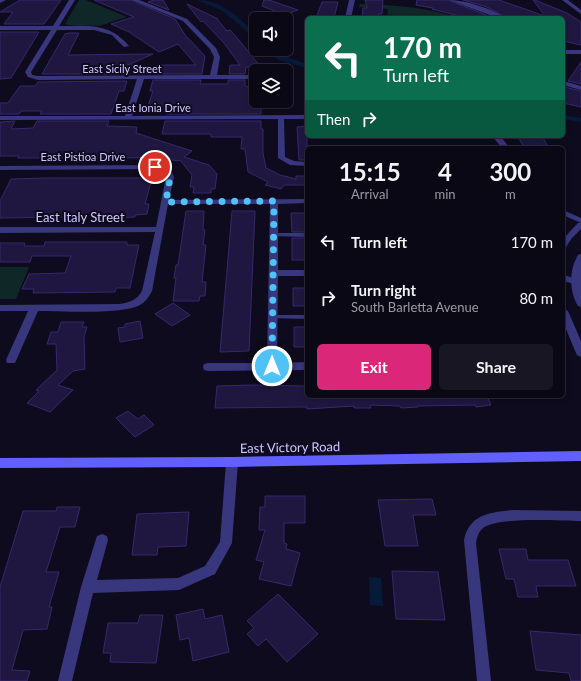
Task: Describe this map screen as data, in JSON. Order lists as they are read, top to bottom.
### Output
{
  "streets": {
    "main road": ["East Victory Road"],
    "street": [
      "East Sicily Street",
      "East Ionia Drive",
      "East Pistioa Drive",
      "East Italy Street"
    ]
  },
  "page": {
    "turn": ["170 m", "Turn left"],
    "then": "Then",
    "eta": [
      "15:15",
      "Arrival",
      "4",
      "min",
      "300",
      "m"
    ],
    "list": [
      {
        "name": "Turn left",
        "value": "170 m"
      },
      {
        "name": "Turn right",
        "note": "South Barletta Avenue",
        "value": "80 m"
      }
    ],
    "buttons": ["Exit", "Share"]
  }
}
